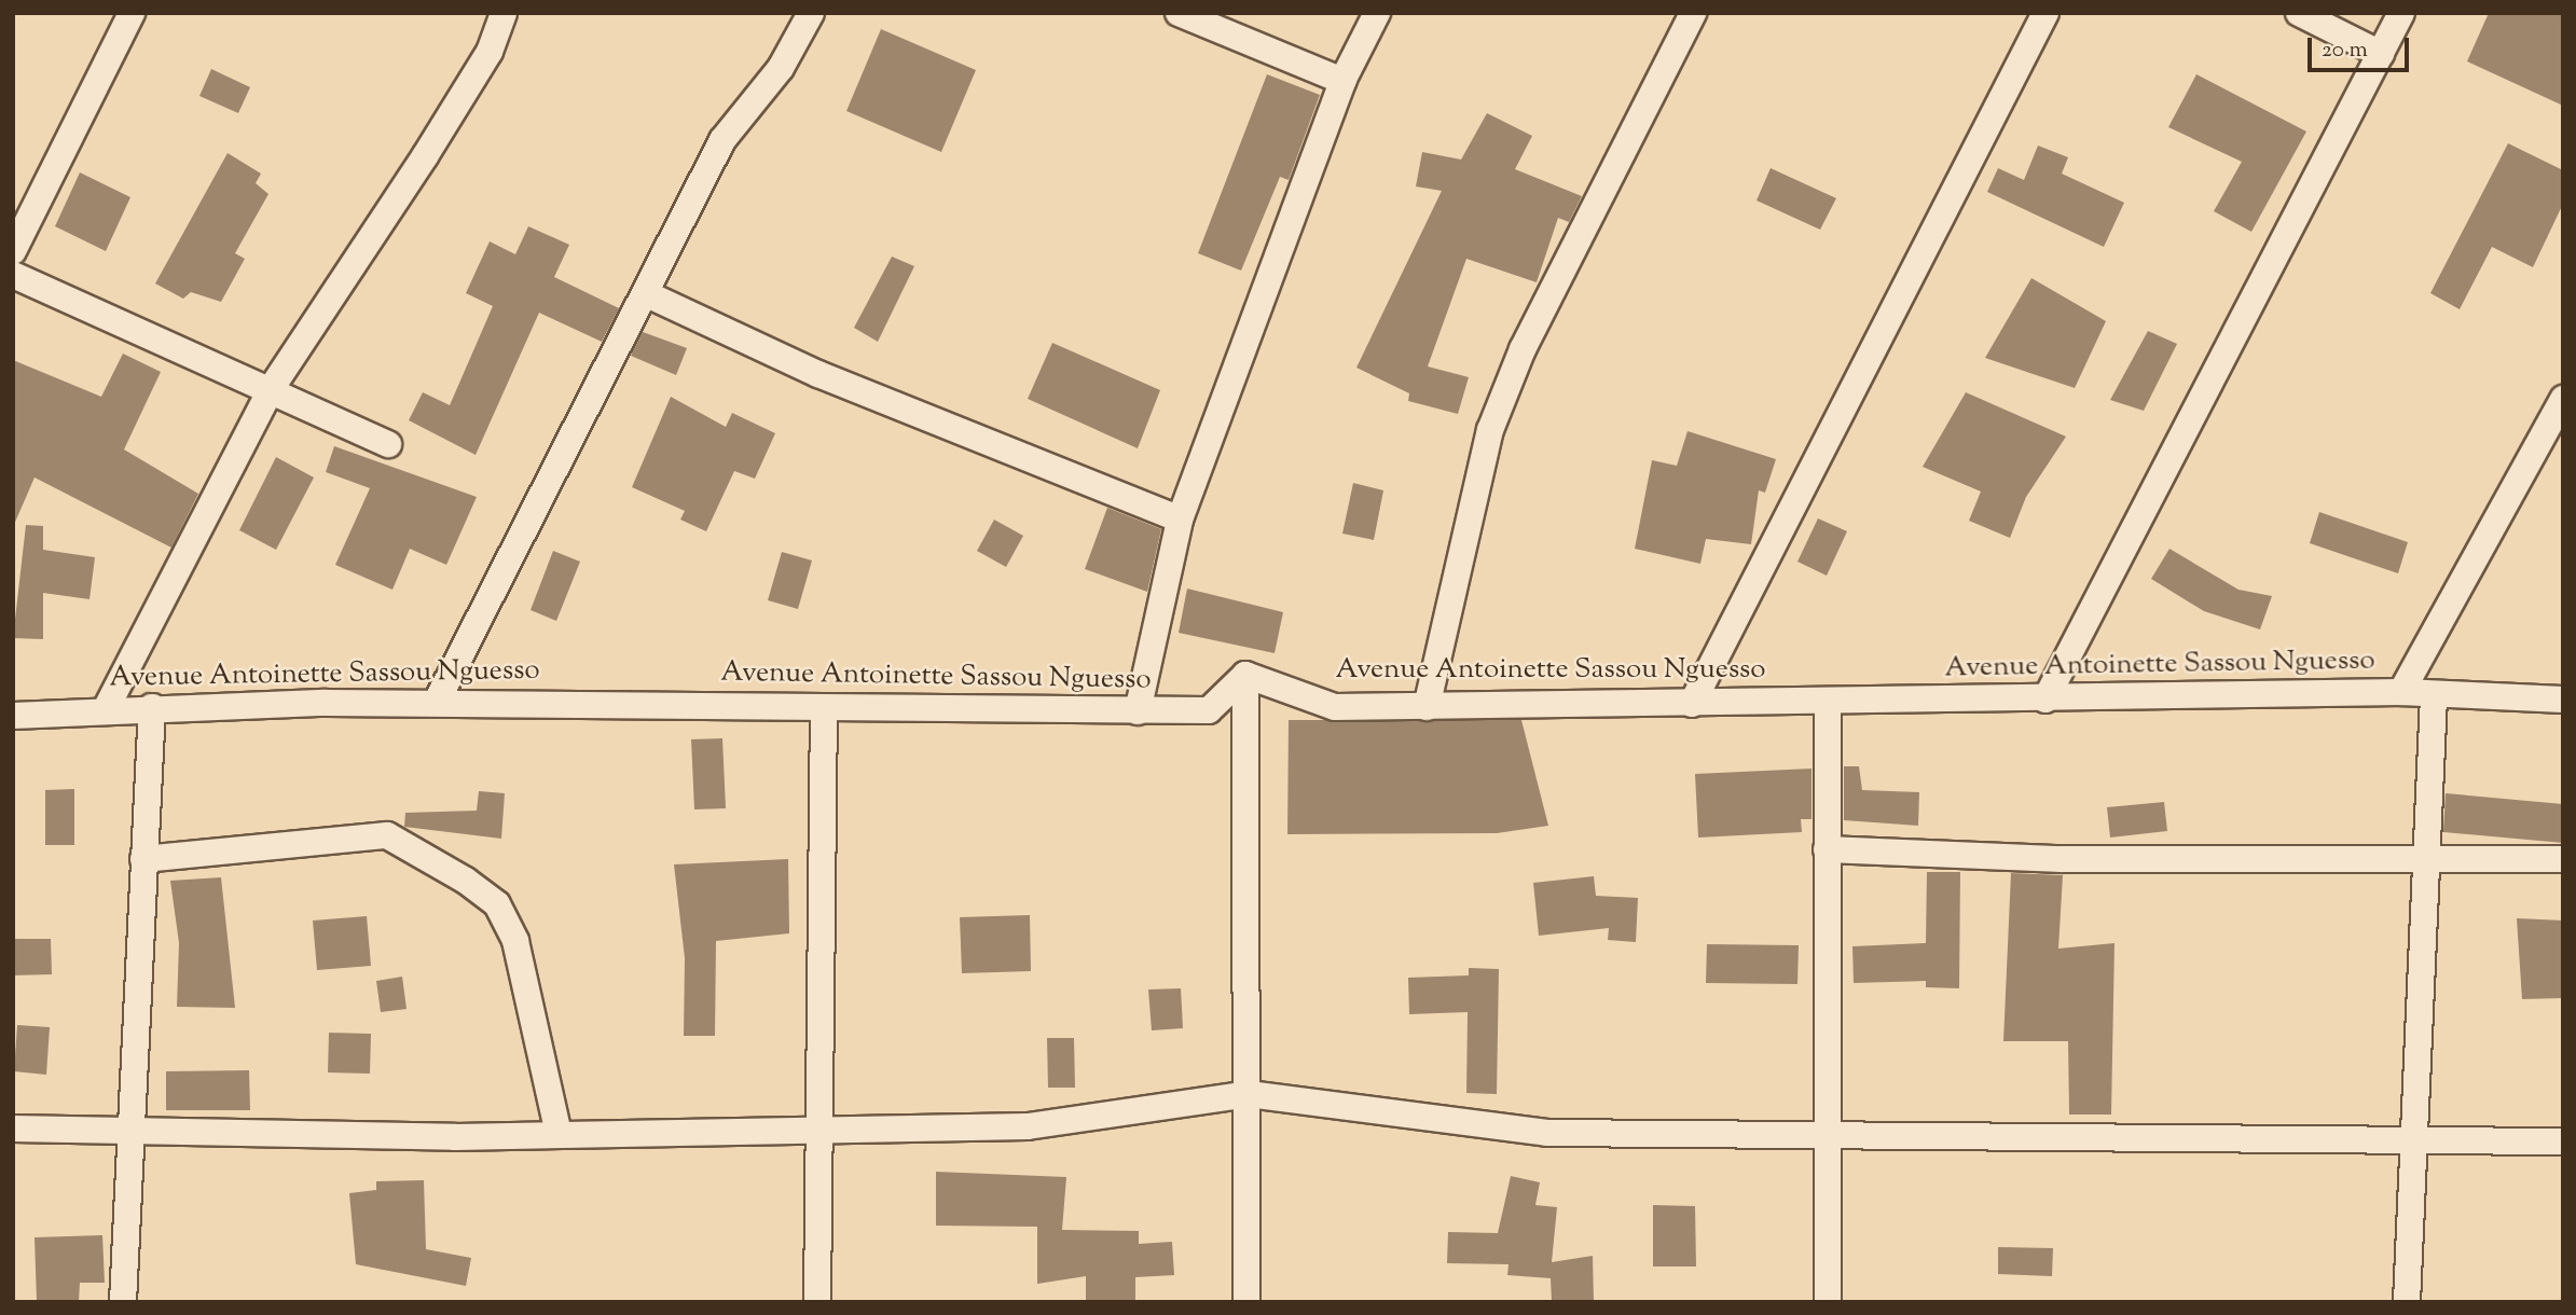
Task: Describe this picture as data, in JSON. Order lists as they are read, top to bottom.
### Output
{
  "streets": {
    "street": ["Avenue Antoinette Sassou Nguesso"]
  },
  "scale_bar": "20 m"
}
